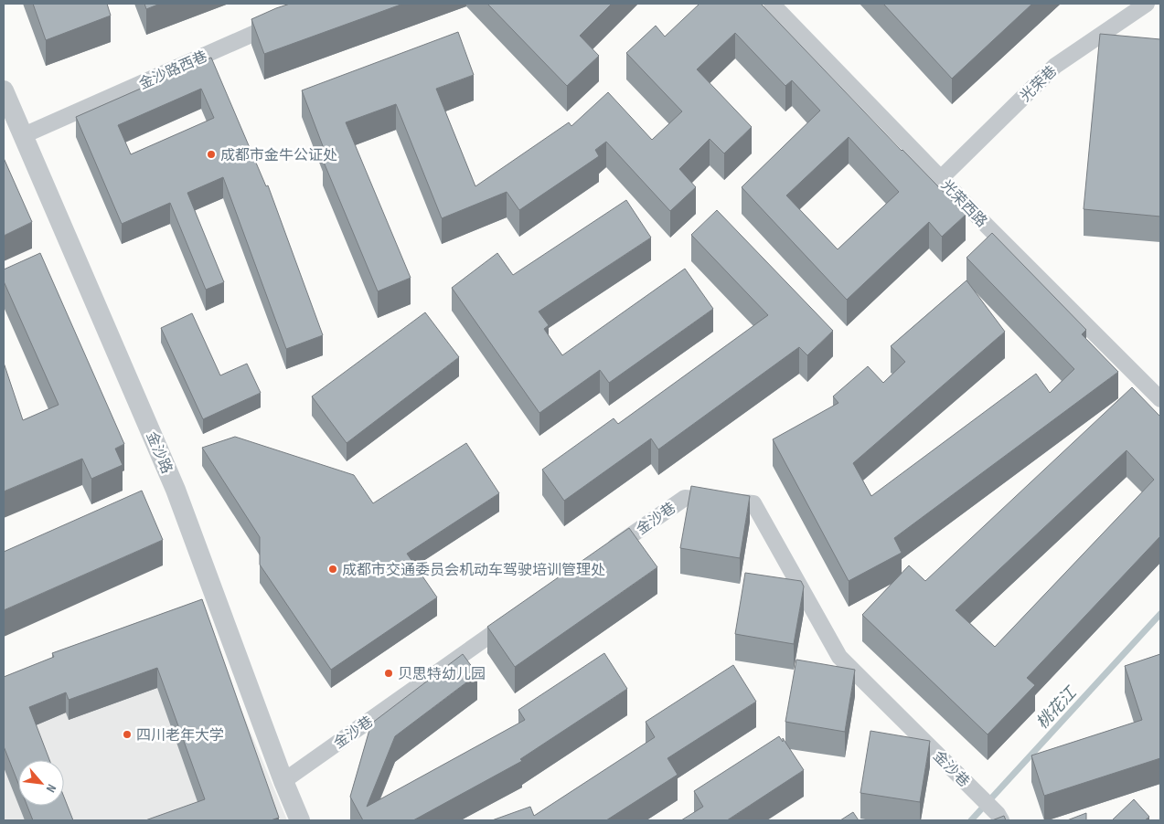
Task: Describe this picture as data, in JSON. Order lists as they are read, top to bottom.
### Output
{
  "streets": {
    "street": [
      "金沙路西巷",
      "光荣巷",
      "光荣西路",
      "金沙路",
      "金沙巷"
    ]
  },
  "crossings": [
    ["金沙路西巷", "金沙路"],
    ["光荣巷", "光荣西路"],
    ["金沙路", "金沙巷"]
  ],
  "water": ["桃花江"],
  "places": [
    "成都市金牛公证处",
    "成都市交通委员会机动车驾驶培训管理处",
    "贝思特幼儿园",
    "四川老年大学"
  ],
  "north": "bottom right"
}
